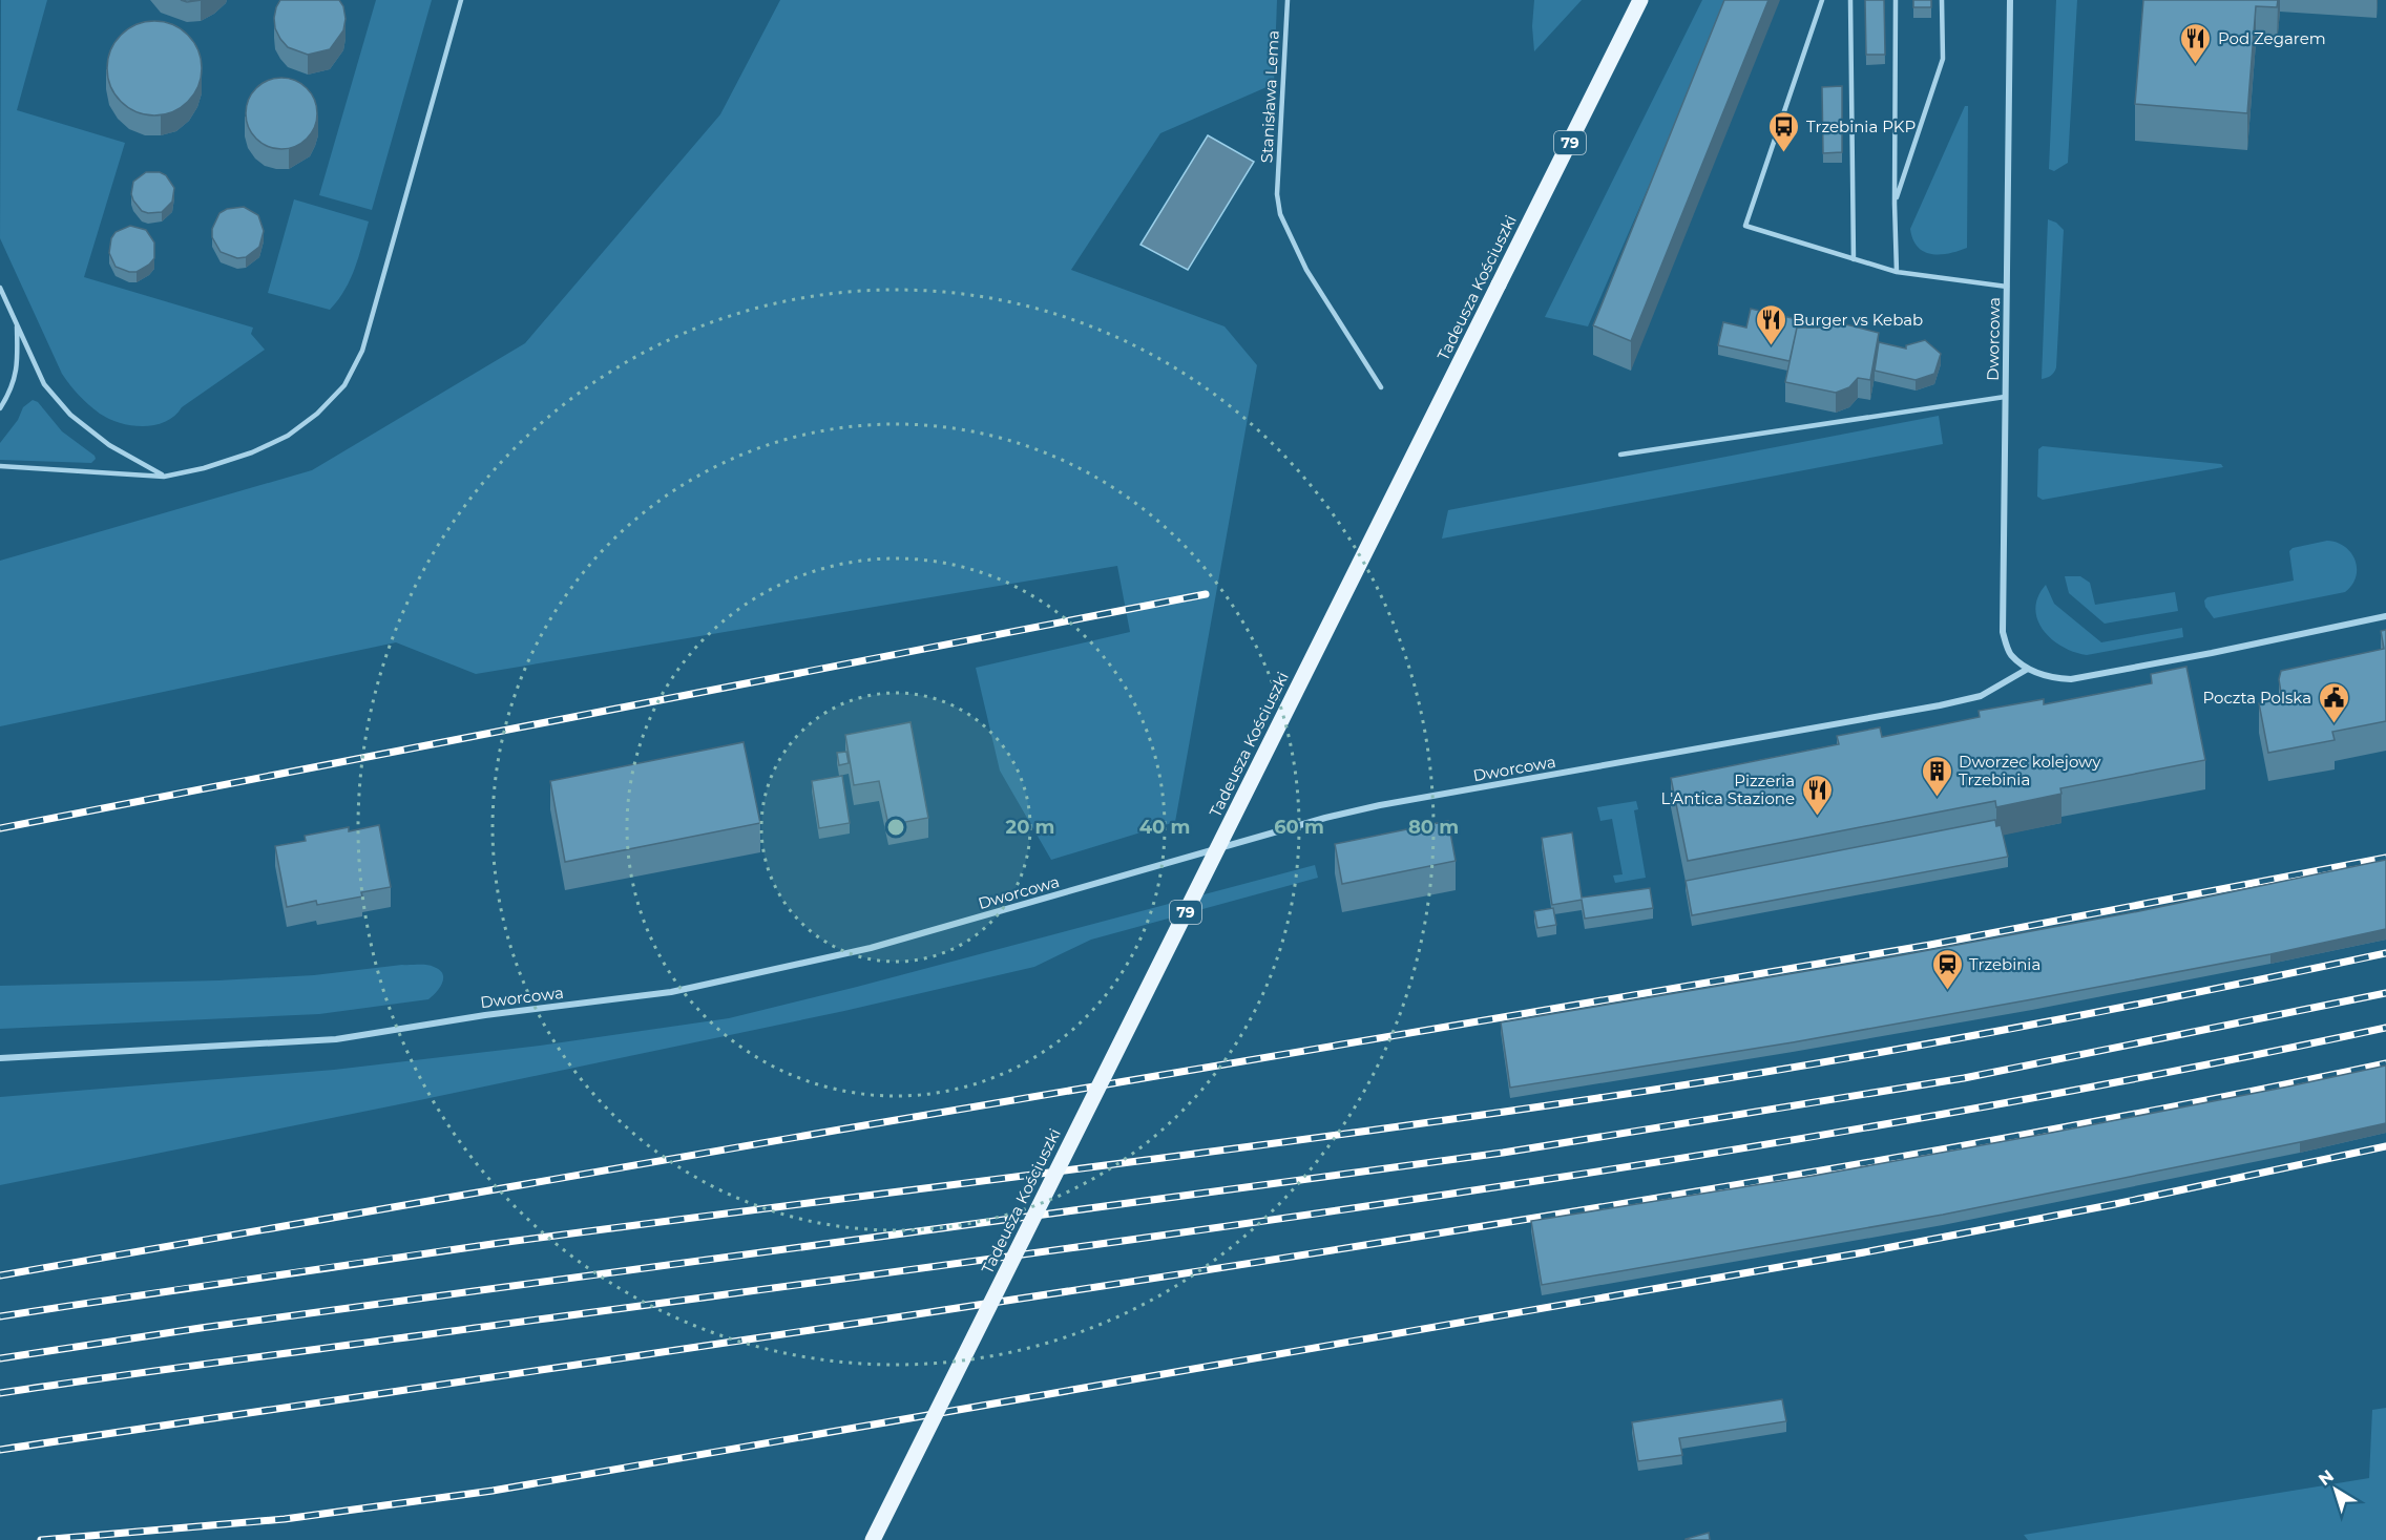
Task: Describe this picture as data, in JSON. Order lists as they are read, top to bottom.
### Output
{
  "streets": {
    "main road": ["79", "Tadeusza Kościuszki"],
    "street": ["Dworcowa"],
    "lane": ["Stanisława Lema"]
  },
  "places": {
    "restaurant": ["Pod Zegarem", "Burger vs Kebab", "Pizzeria L'Antica Stazione"],
    "bus stop": ["Trzebinia PKP"],
    "public building": ["Poczta Polska"],
    "building": ["Dworzec kolejowy Trzebinia"],
    "station": ["Trzebinia"]
  },
  "north": "top left",
  "rings": [
    "20 m",
    "40 m",
    "60 m",
    "80 m"
  ]
}
